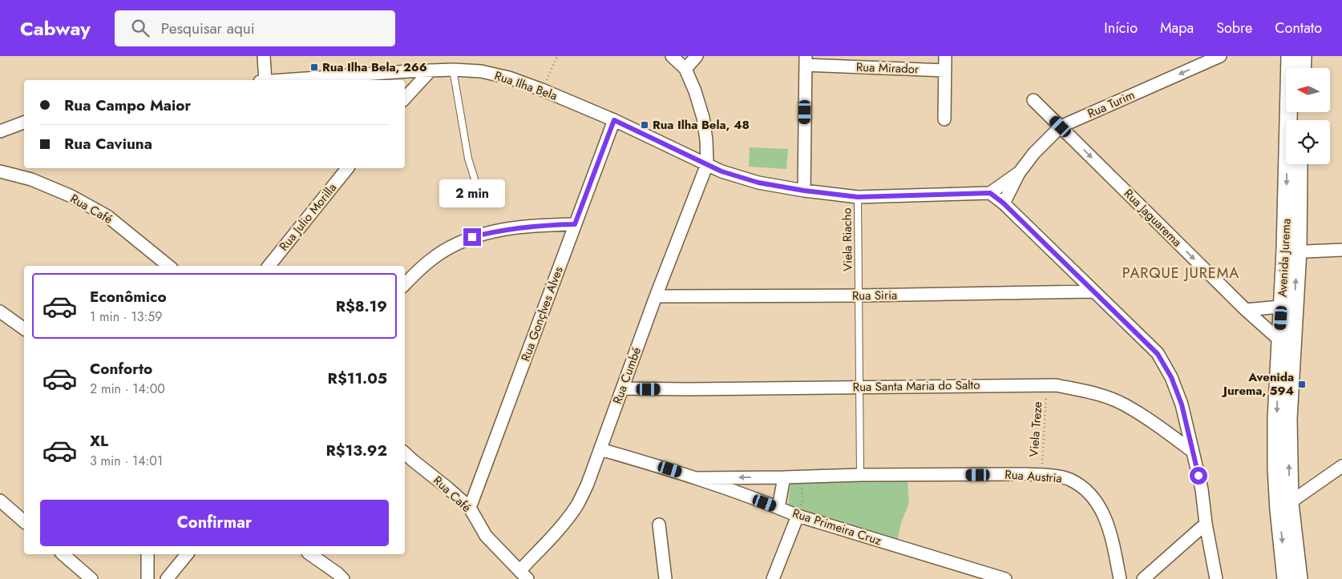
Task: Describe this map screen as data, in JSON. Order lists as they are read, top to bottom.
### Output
{
  "streets": {
    "street": [
      "Rua Mirador",
      "Rua Ilha Bela",
      "Rua Turim",
      "Rua Café",
      "Rua Julio Morilla",
      "Rua Jaguarema",
      "Avenida Jurema",
      "Rua Siria",
      "Rua Gonçlves Alves",
      "Rua Cumbé",
      "Rua Santa Maria do Salto",
      "Rua Austria",
      "Rua Primeira Cruz"
    ],
    "lane": ["Viela Riacho"],
    "path": ["Viela Treze"]
  },
  "crossings": [
    ["Rua Ilha Bela", "Rua Turim"],
    ["Rua Ilha Bela", "Viela Riacho"],
    ["Rua Ilha Bela", "Rua Gonçlves Alves"],
    ["Rua Ilha Bela", "Rua Cumbé"],
    ["Rua Turim", "Rua Jaguarema"],
    ["Rua Café", "Rua Gonçlves Alves"],
    ["Rua Café", "Rua Cumbé"],
    ["Rua Jaguarema", "Avenida Jurema"],
    ["Viela Riacho", "Rua Siria"],
    ["Viela Riacho", "Rua Santa Maria do Salto"],
    ["Viela Riacho", "Rua Austria"],
    ["Rua Siria", "Rua Cumbé"],
    ["Rua Cumbé", "Rua Santa Maria do Salto"],
    ["Rua Cumbé", "Rua Primeira Cruz"],
    ["Rua Santa Maria do Salto", "Viela Treze"],
    ["Viela Treze", "Rua Austria"],
    ["Rua Austria", "Rua Primeira Cruz"]
  ],
  "one_way": ["Rua Turim"],
  "districts": ["PARQUE JUREMA"],
  "places": {
    "transit": ["Rua Ilha Bela, 266", "Rua Ilha Bela, 48", "Avenida Jurema, 594"]
  },
  "north": "left",
  "page": {
    "header": "Cabway",
    "search": "Pesquisar aqui",
    "nav": [
      "Início",
      "Mapa",
      "Sobre",
      "Contato"
    ],
    "banner": ["Rua Campo Maior", "Rua Caviuna"],
    "bubble": "2 min",
    "list": [
      {
        "name": "Econômico",
        "note": "1 min · 13:59",
        "value": "R$8.19"
      },
      {
        "name": "Conforto",
        "note": "2 min · 14:00",
        "value": "R$11.05"
      },
      {
        "name": "XL",
        "note": "3 min · 14:01",
        "value": "R$13.92"
      }
    ],
    "buttons": "Confirmar"
  }
}
